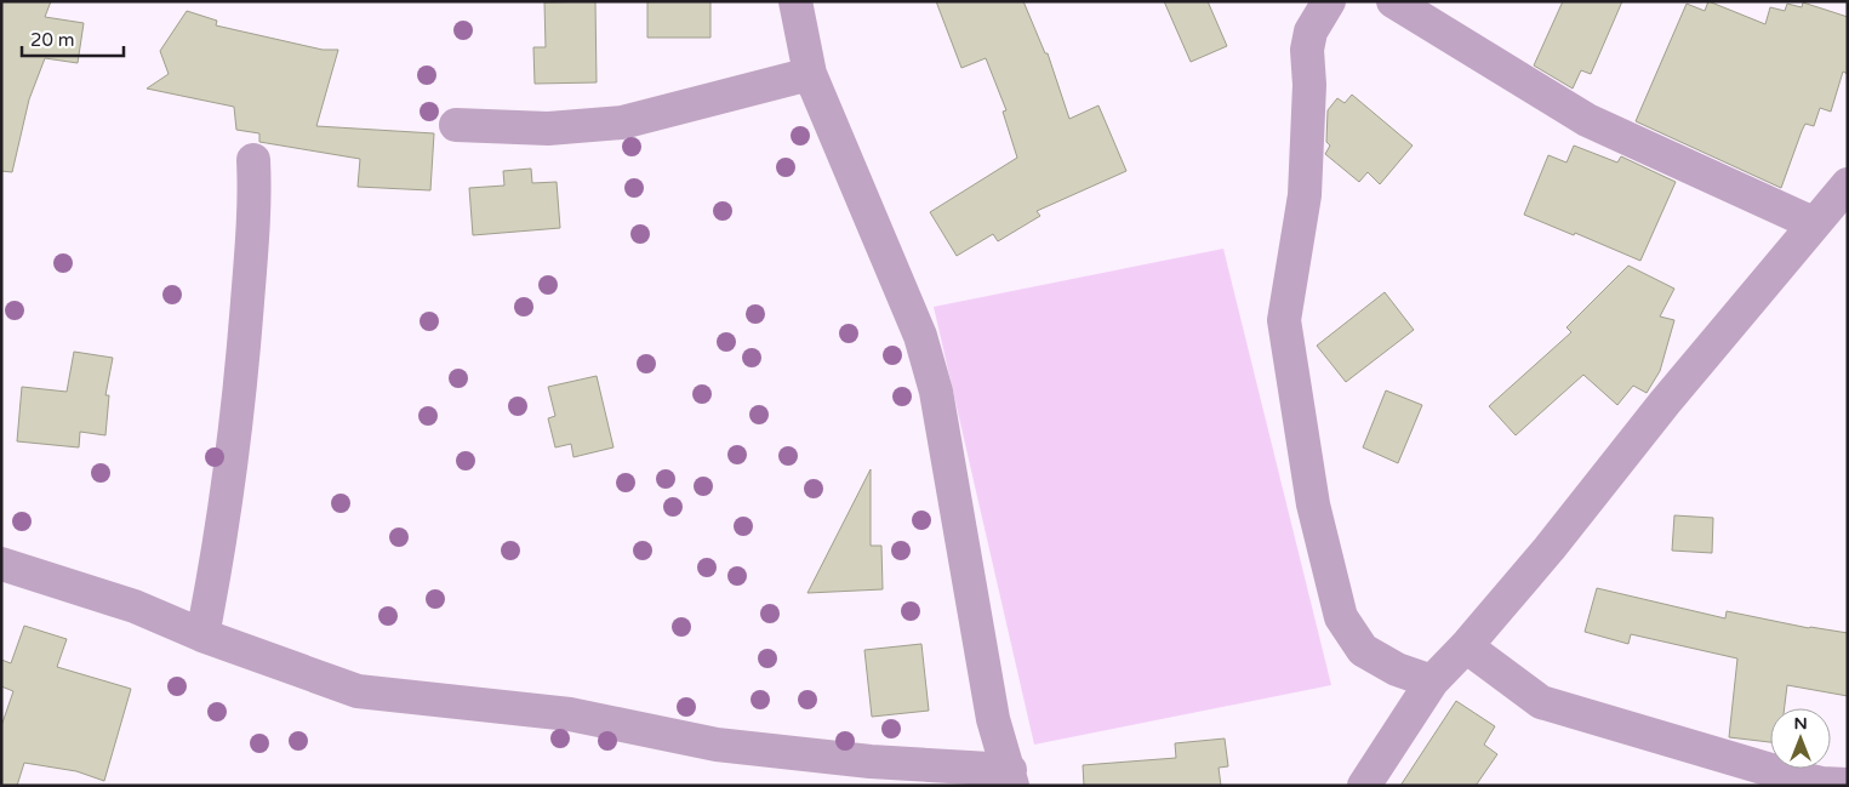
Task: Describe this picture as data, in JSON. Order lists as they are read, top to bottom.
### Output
{
  "scale_bar": "20 m",
  "north": "top"
}
